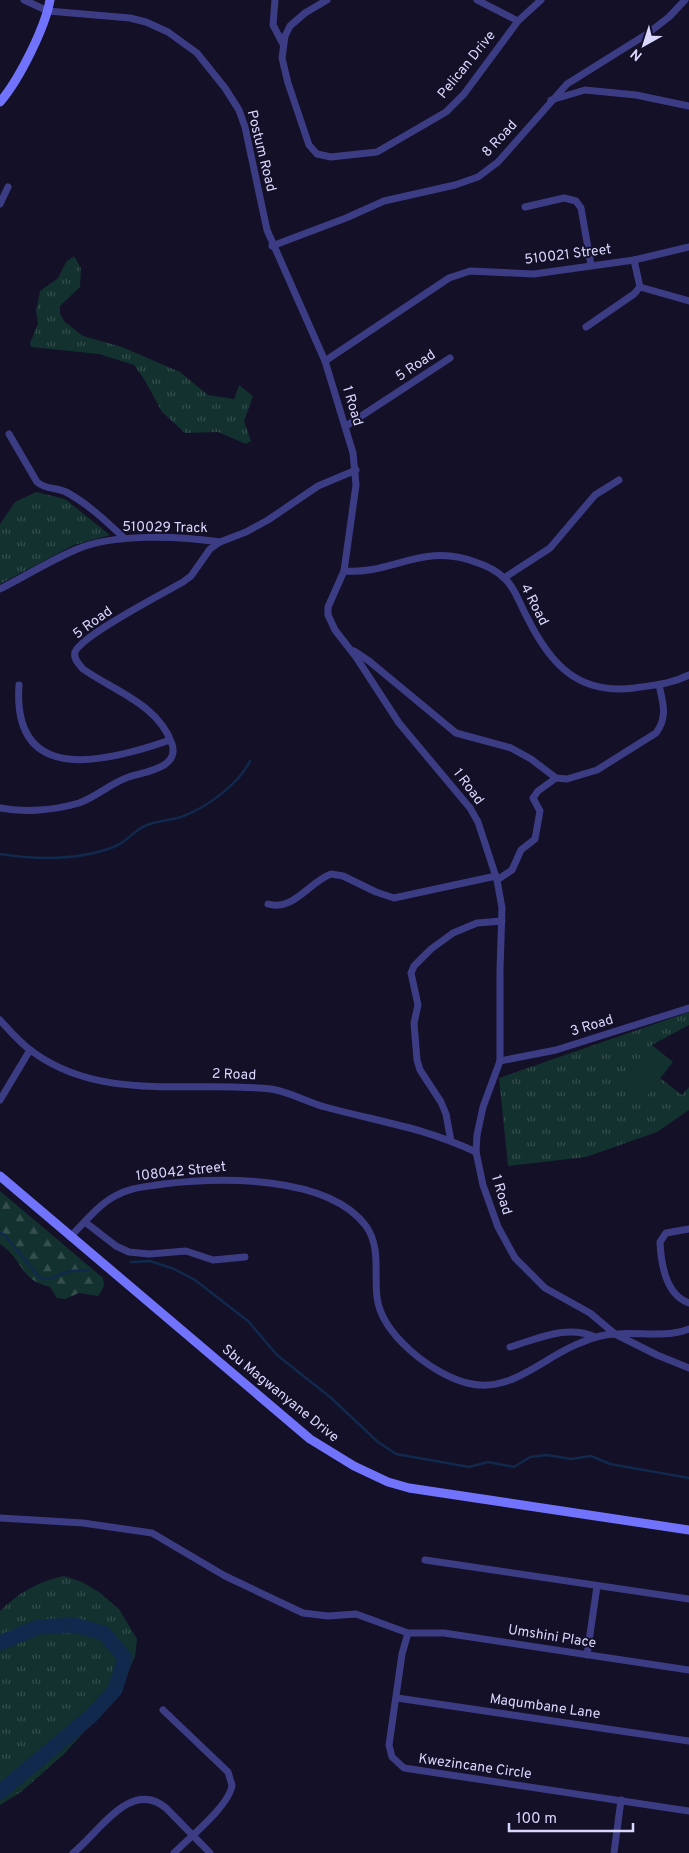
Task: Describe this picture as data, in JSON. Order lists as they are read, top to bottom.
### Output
{
  "streets": {
    "main road": ["Sbu Magwanyane Drive"],
    "street": [
      "Pelican Drive",
      "8 Road",
      "Postum Road",
      "510021 Street",
      "5 Road",
      "1 Road",
      "510029 Track",
      "4 Road",
      "3 Road",
      "2 Road",
      "108042 Street",
      "Umshini Place",
      "Maqumbane Lane",
      "Kwezincane Circle"
    ]
  },
  "crossings": [
    ["8 Road", "Postum Road"],
    ["8 Road", "1 Road"],
    ["Postum Road", "1 Road"],
    ["510021 Street", "1 Road"],
    ["5 Road", "1 Road"],
    ["5 Road", "510029 Track"],
    ["1 Road", "4 Road"],
    ["1 Road", "3 Road"],
    ["1 Road", "2 Road"],
    ["1 Road", "108042 Street"],
    ["108042 Street", "Sbu Magwanyane Drive"],
    ["Umshini Place", "Kwezincane Circle"],
    ["Maqumbane Lane", "Kwezincane Circle"]
  ],
  "scale_bar": "100 m",
  "north": "bottom left"
}
